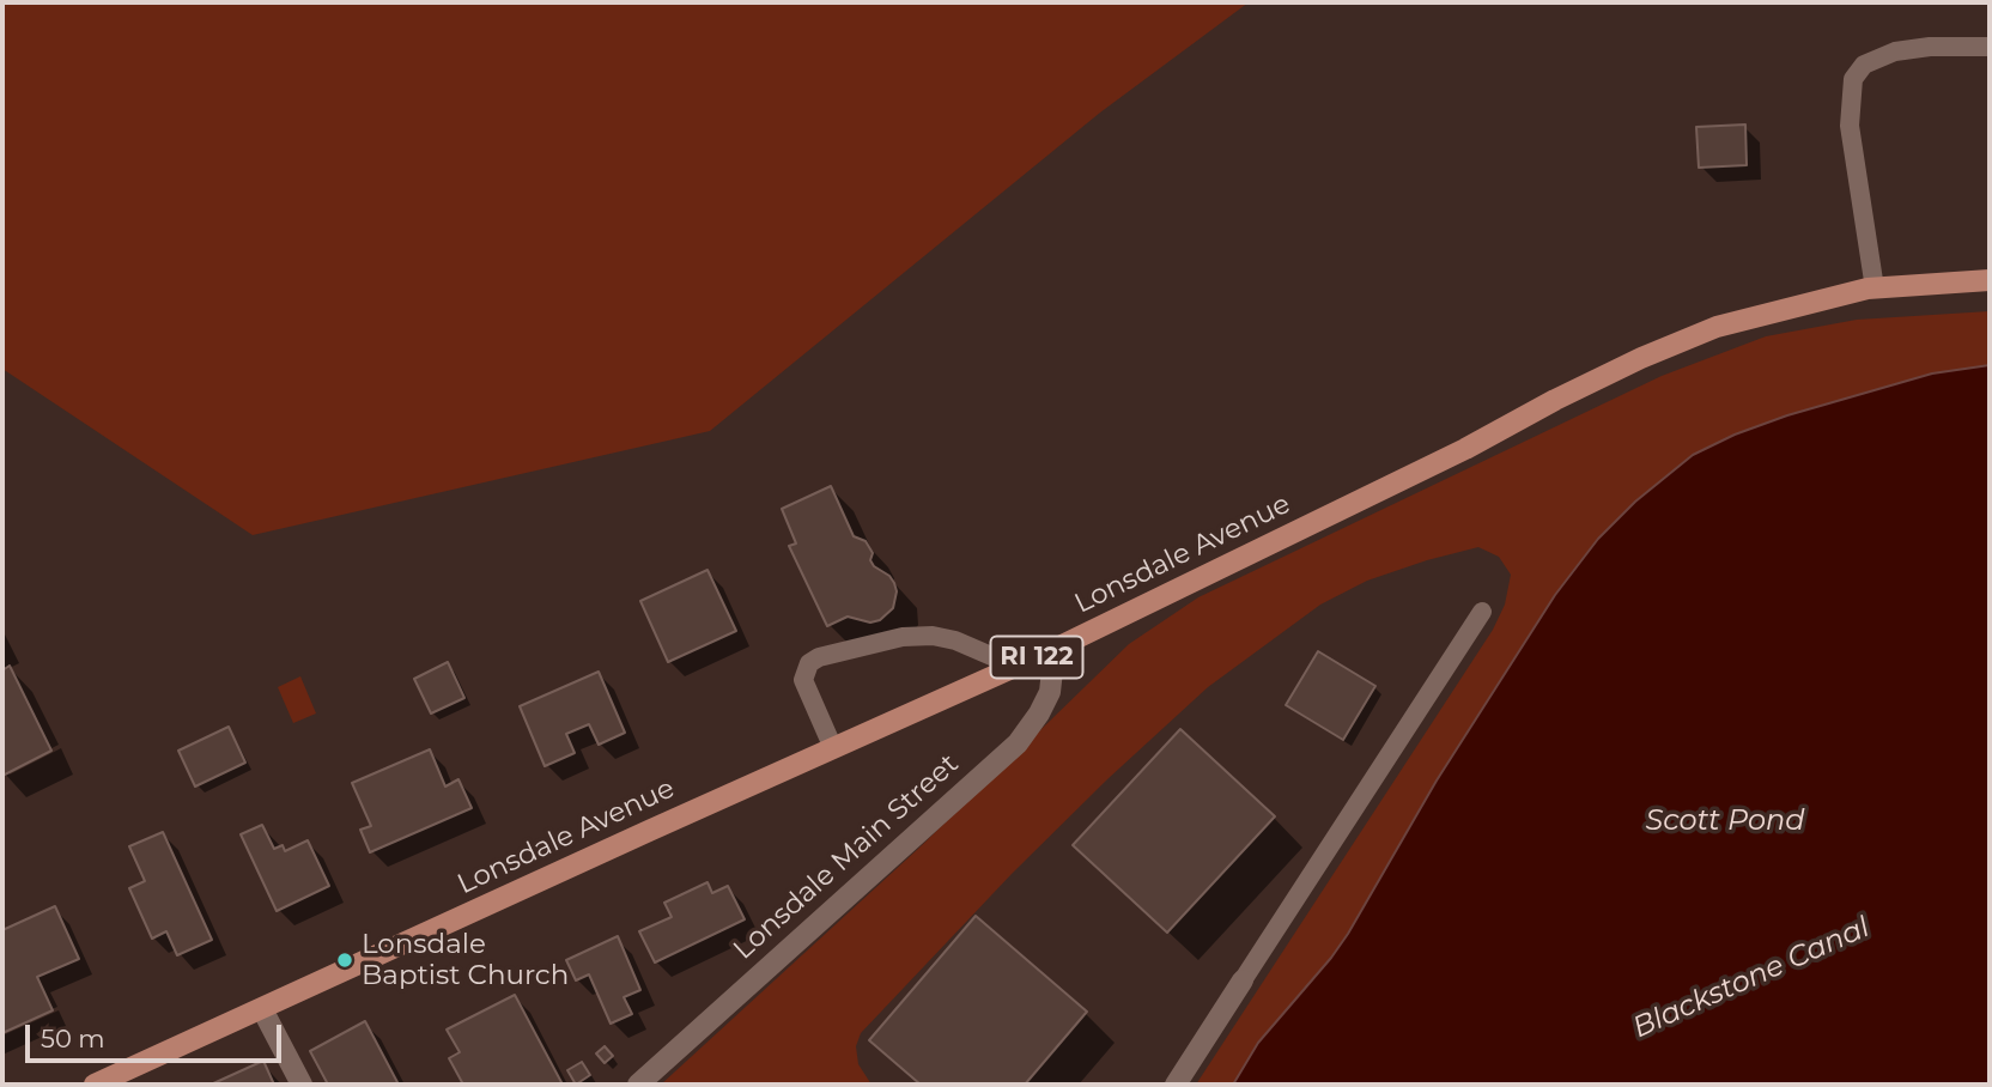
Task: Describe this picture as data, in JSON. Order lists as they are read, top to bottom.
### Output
{
  "streets": {
    "main road": ["Lonsdale Avenue", "RI 122"],
    "street": ["Lonsdale Main Street"]
  },
  "crossings": [
    ["Lonsdale Avenue", "Lonsdale Main Street"]
  ],
  "water": ["Scott Pond", "Blackstone Canal"],
  "places": ["Lonsdale Baptist Church"],
  "scale_bar": "50 m"
}
